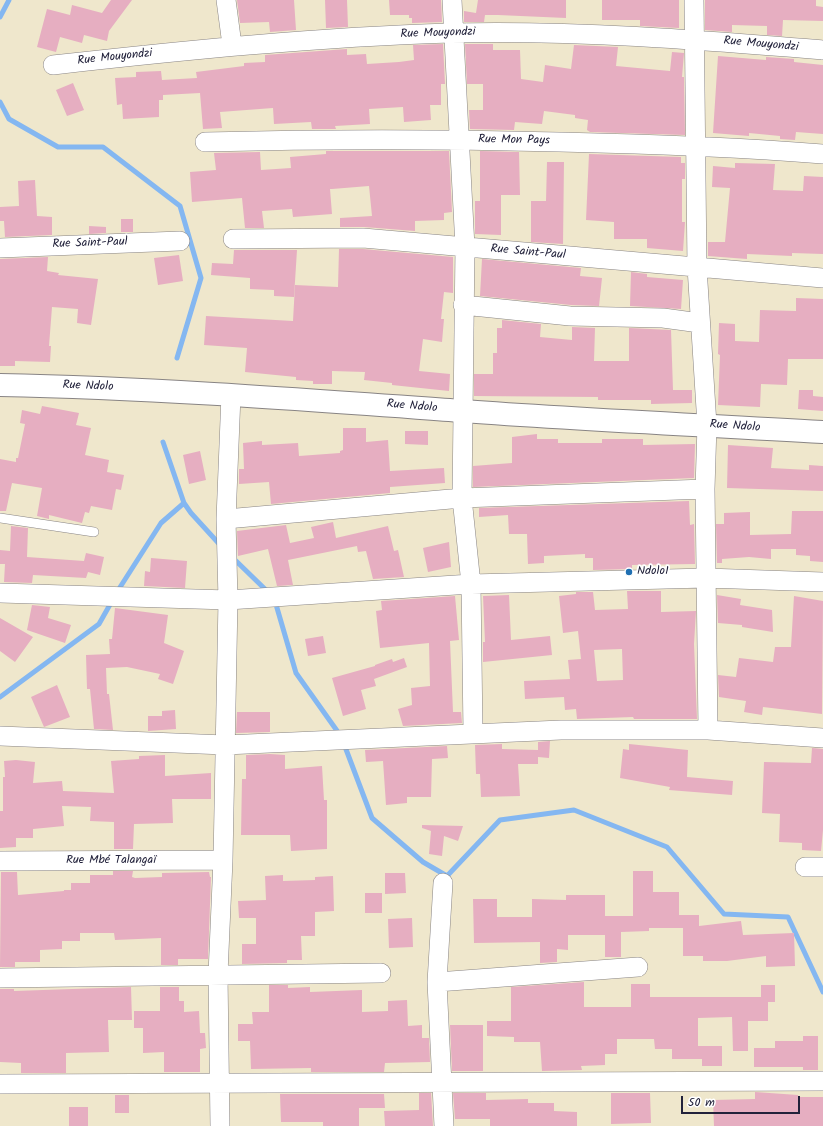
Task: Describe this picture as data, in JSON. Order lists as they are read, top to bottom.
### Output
{
  "streets": {
    "main road": ["Rue Ndolo"],
    "street": [
      "Rue Mouyondzi",
      "Rue Mon Pays",
      "Rue Saint-Paul",
      "Rue Mbé Talangaï"
    ]
  },
  "places": ["Ndolo1"],
  "scale_bar": "50 m"
}
